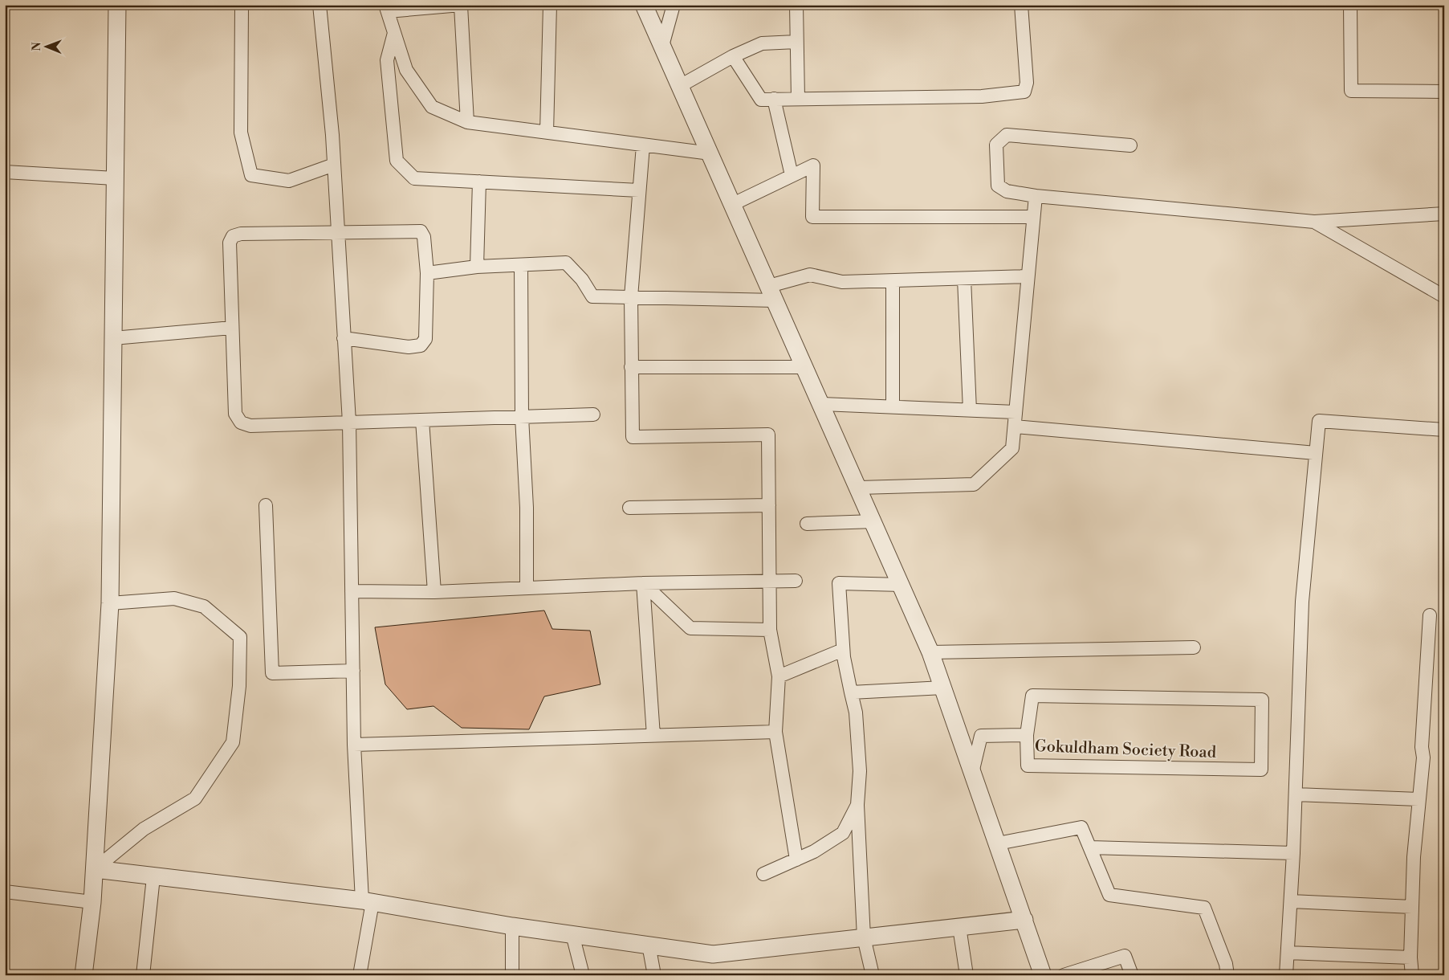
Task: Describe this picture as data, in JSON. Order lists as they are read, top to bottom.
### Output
{
  "streets": {
    "street": ["Gokuldham Society Road"]
  },
  "north": "left"
}
